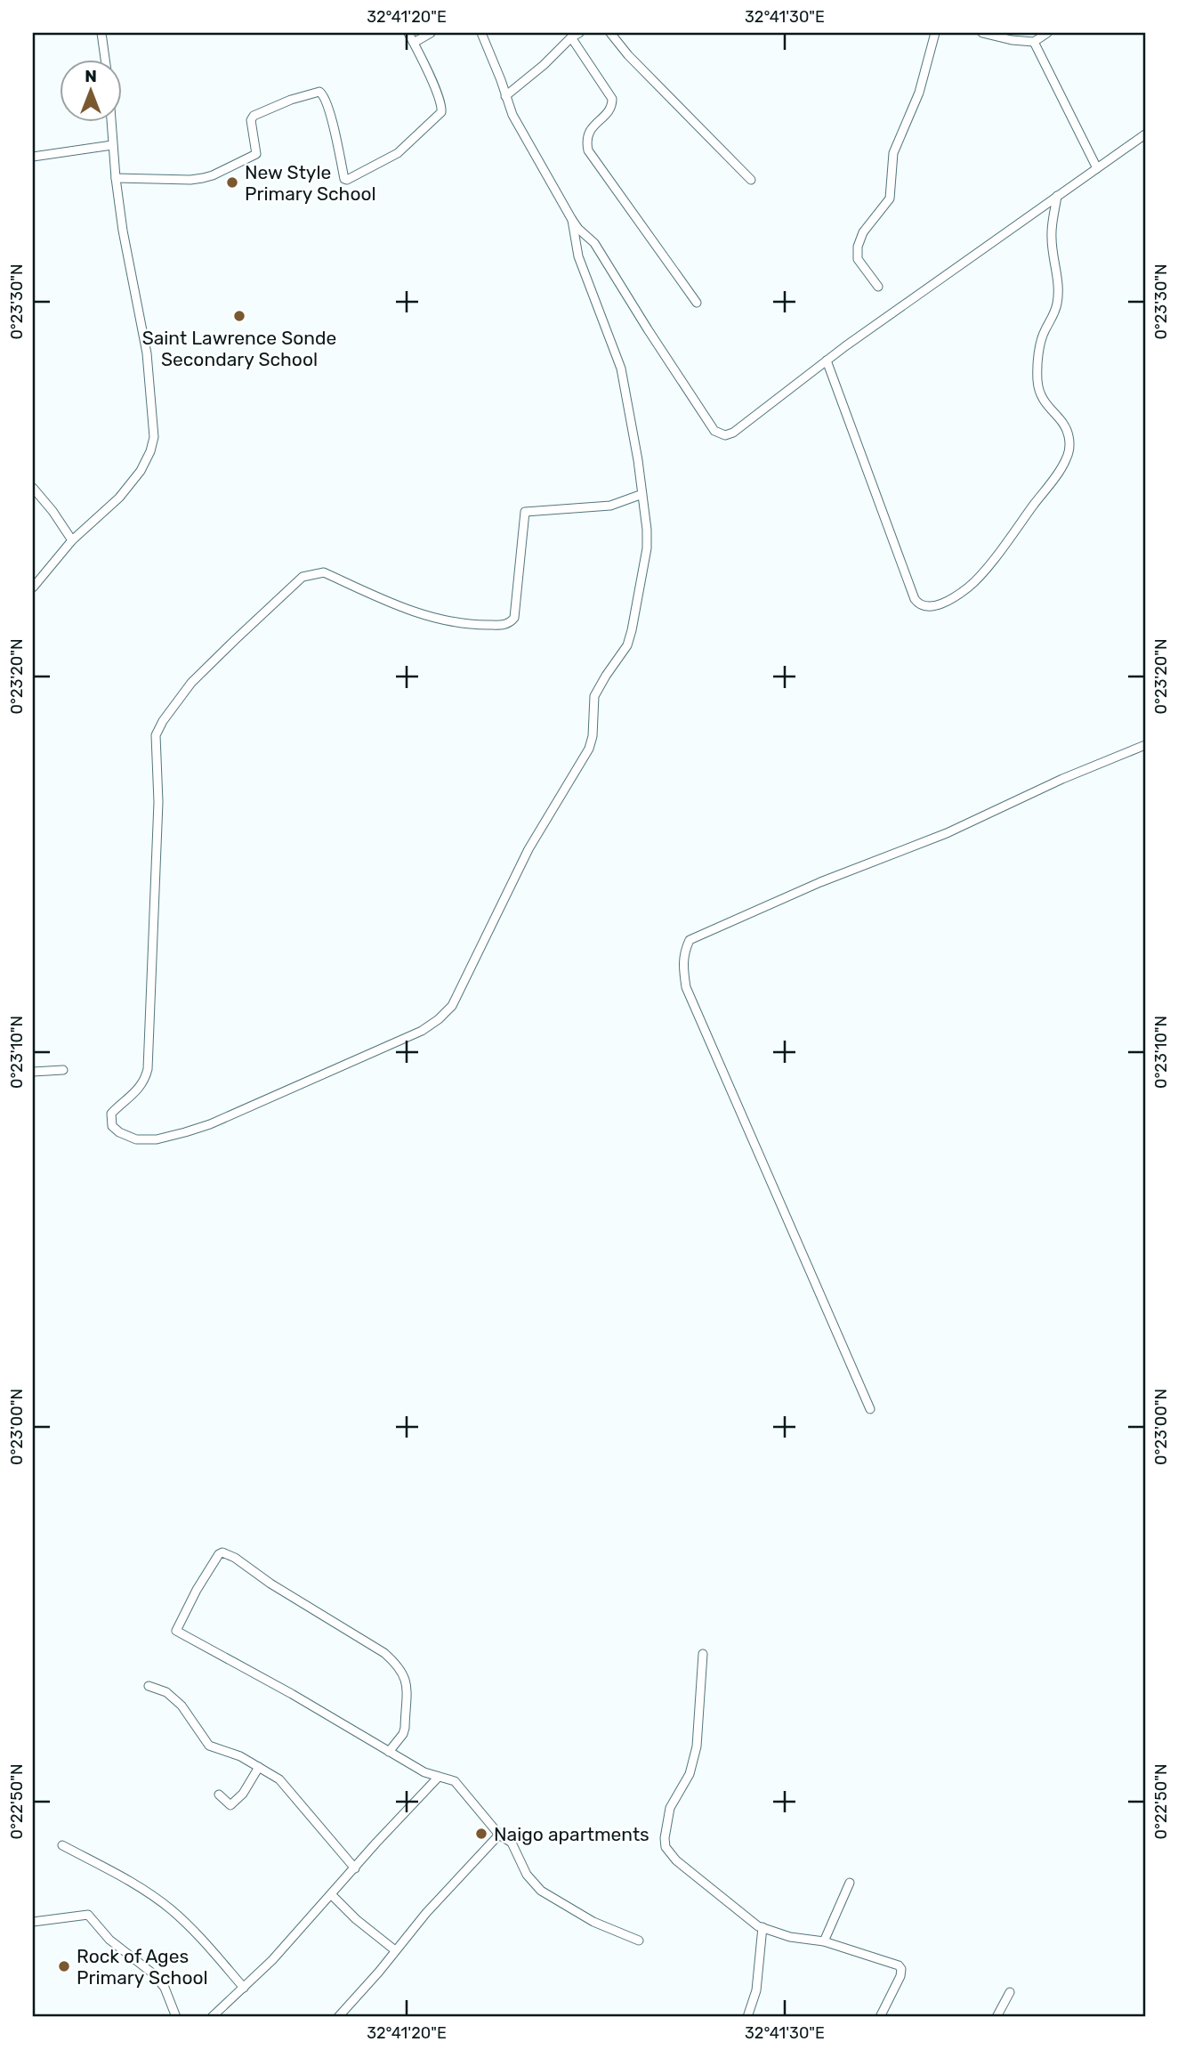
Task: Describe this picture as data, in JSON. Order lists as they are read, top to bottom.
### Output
{
  "places": [
    "New Style Primary School",
    "Saint Lawrence Sonde Secondary School",
    "Naigo apartments",
    "Rock of Ages Primary School"
  ],
  "north": "top",
  "coordinates": [
    "32°41'20\"E",
    "32°41'30\"E",
    "0°23'30\"N",
    "0°23'20\"N",
    "0°23'10\"N",
    "0°23'00\"N",
    "0°22'50\"N"
  ]
}
